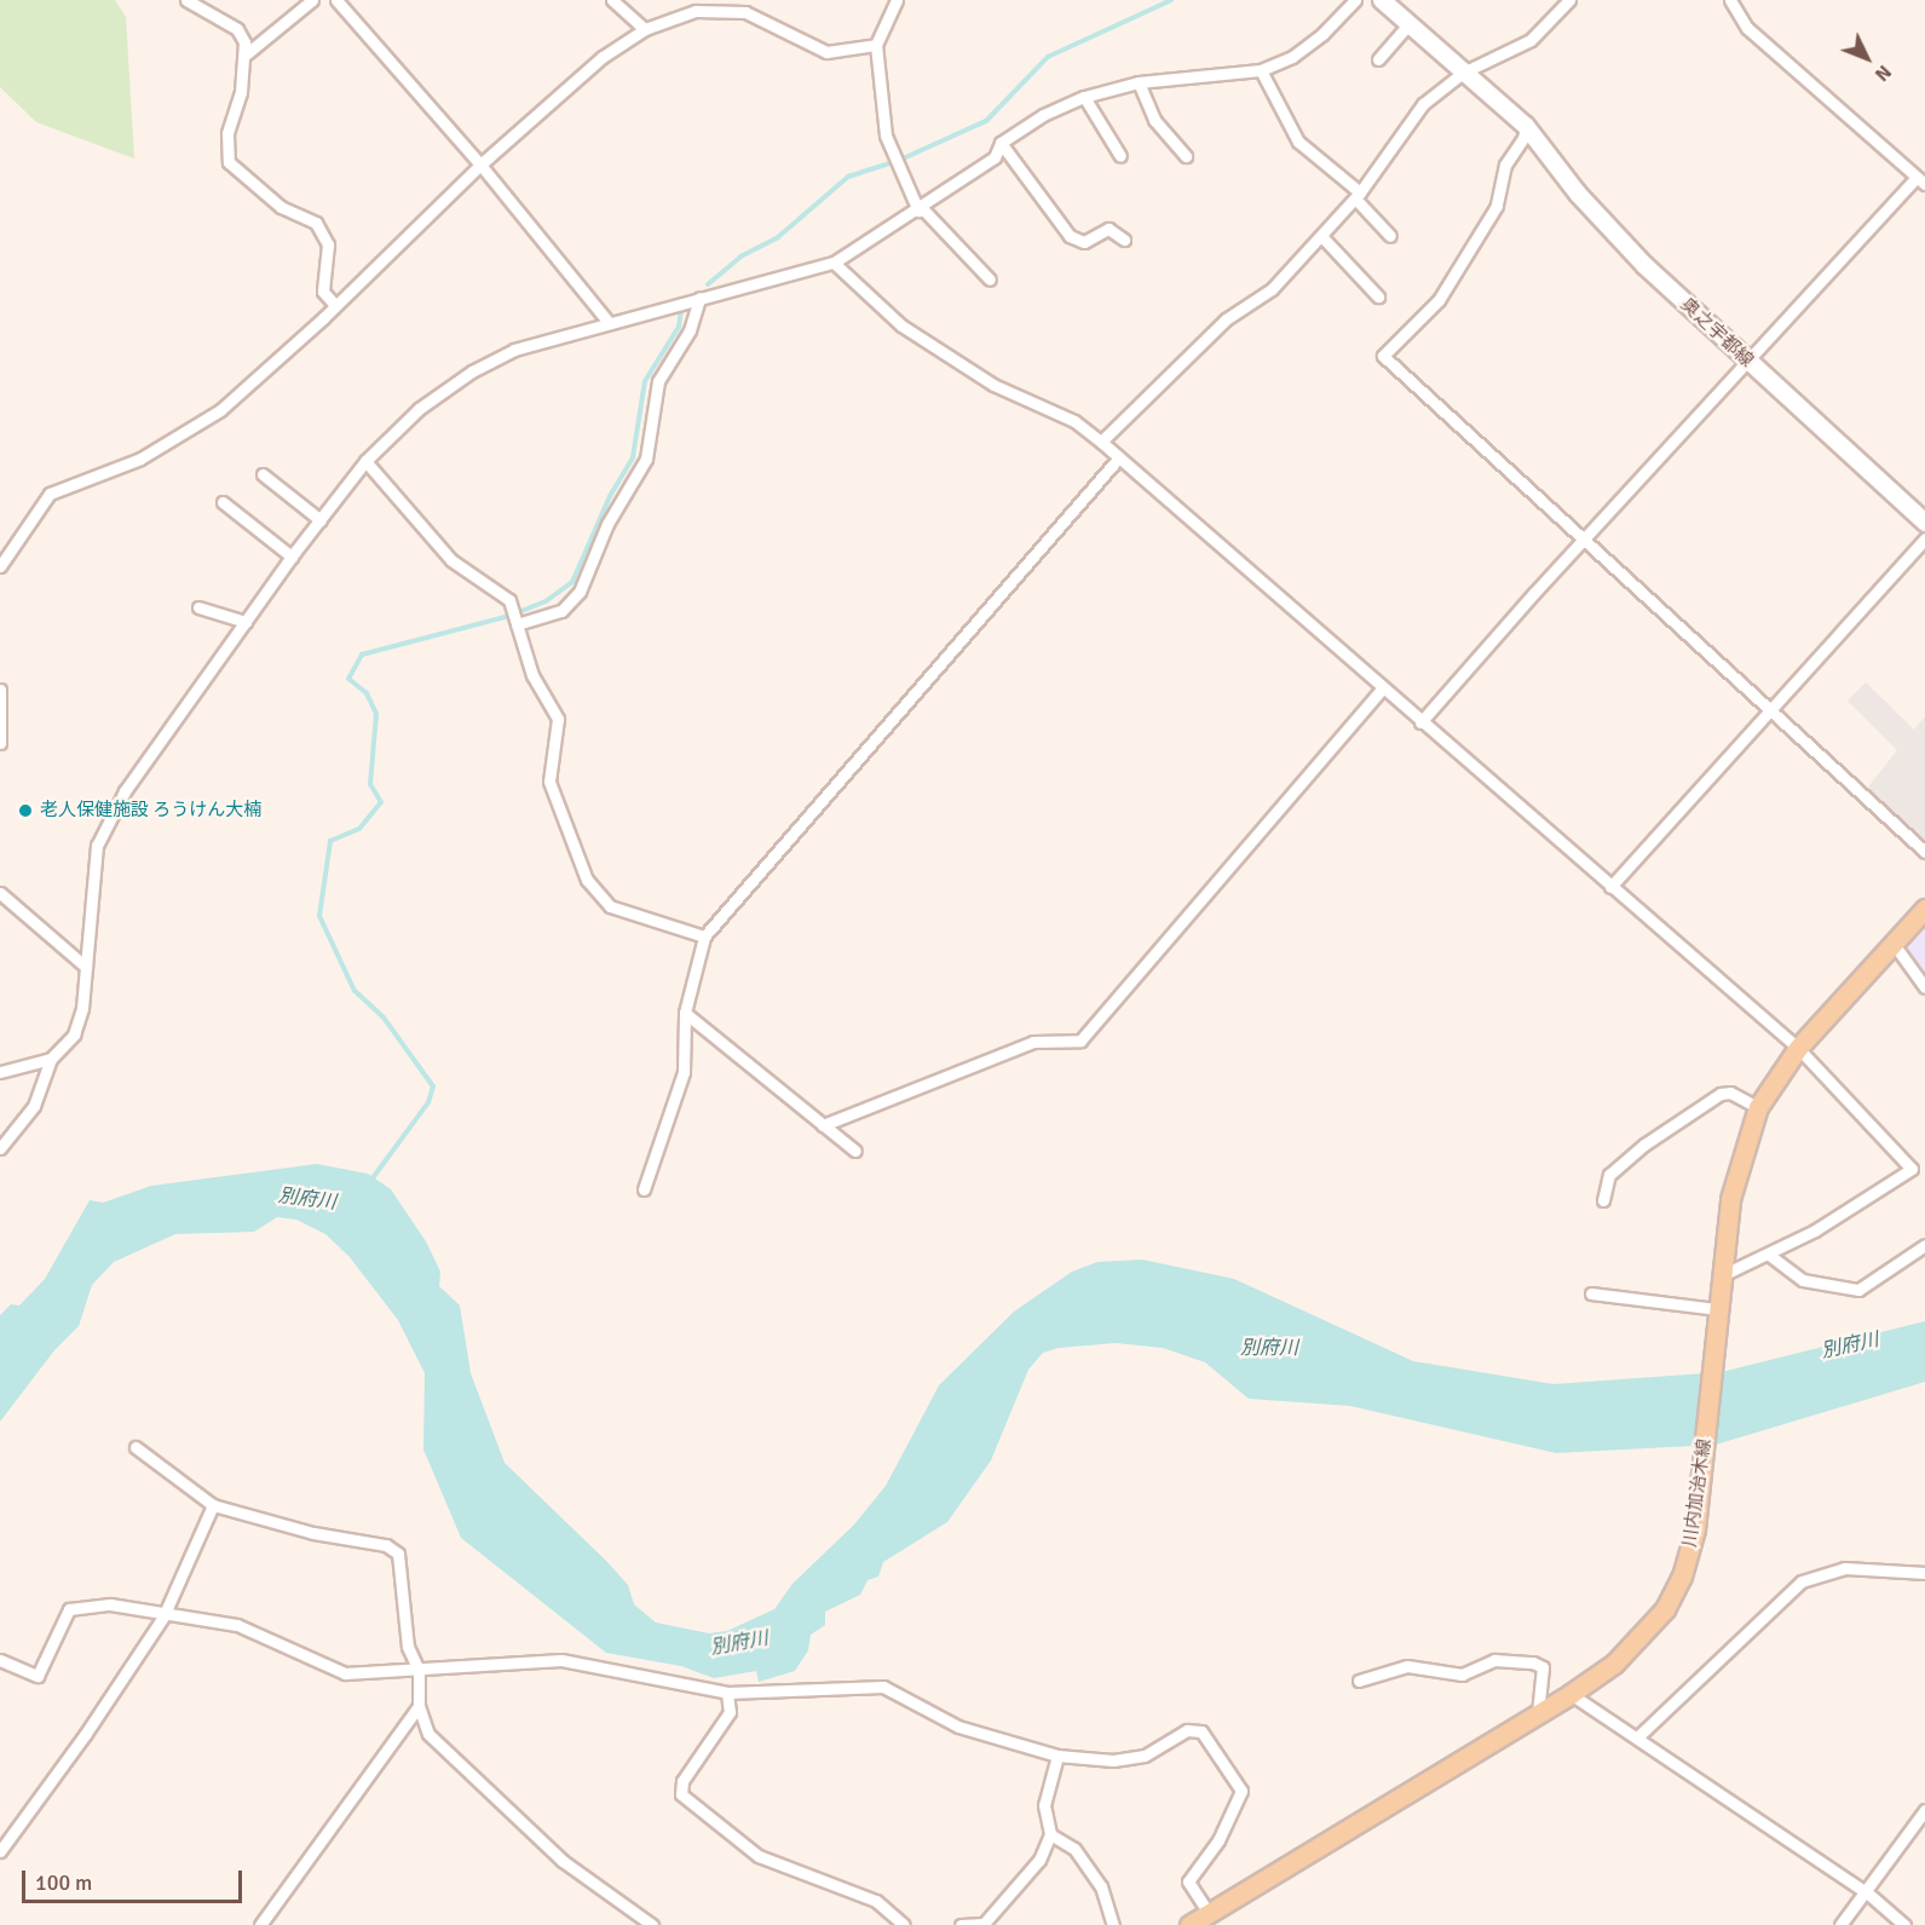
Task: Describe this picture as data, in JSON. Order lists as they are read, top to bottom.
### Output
{
  "streets": {
    "main road": ["川内加治木線"],
    "street": ["奥之宇都線"]
  },
  "water": ["別府川"],
  "places": ["老人保健施設 ろうけん大楠"],
  "scale_bar": "100 m",
  "north": "bottom right"
}
